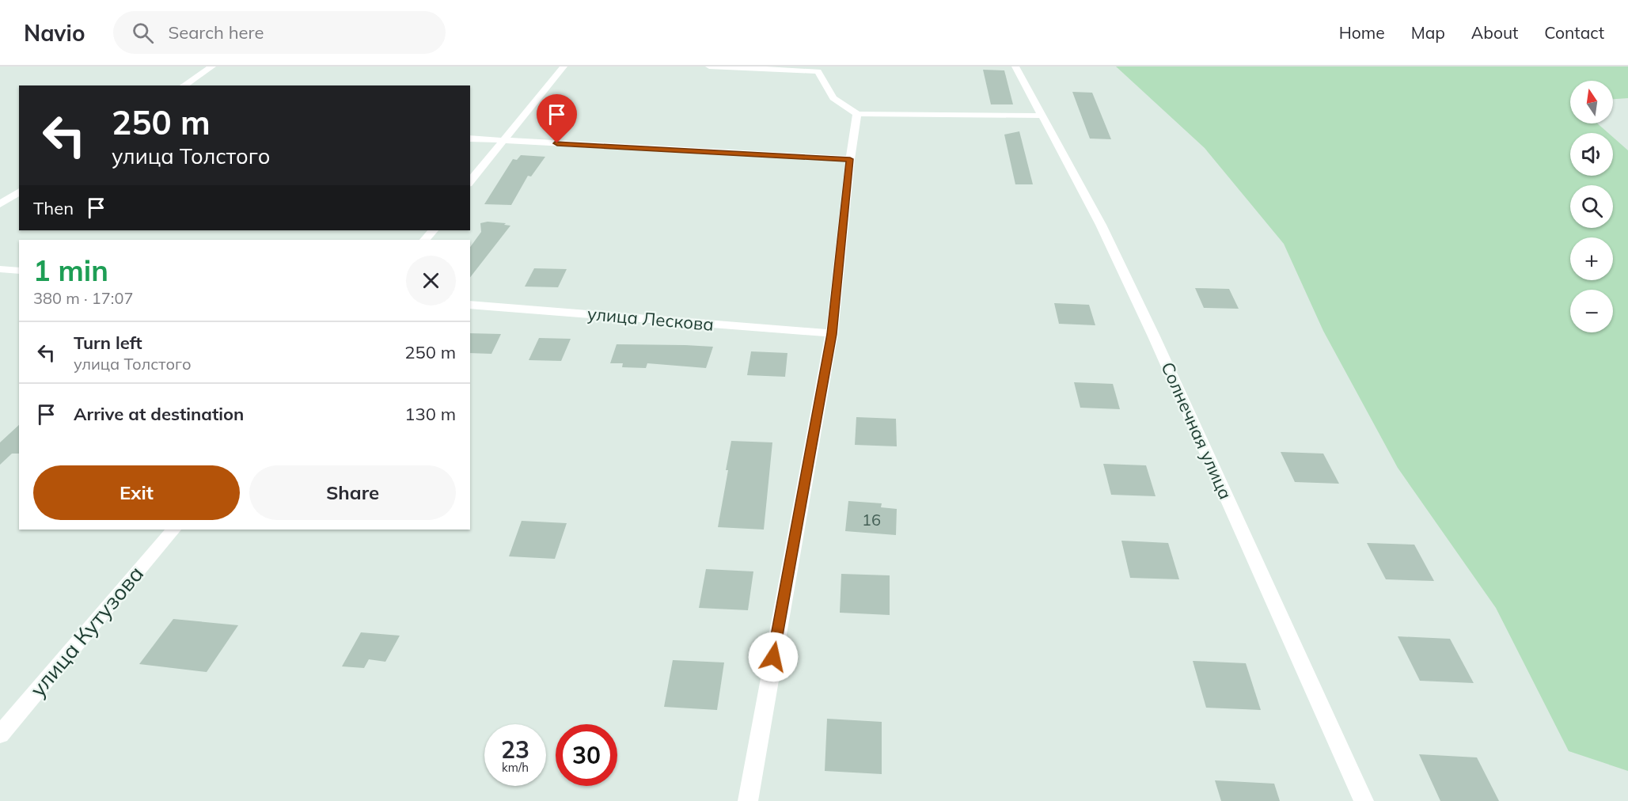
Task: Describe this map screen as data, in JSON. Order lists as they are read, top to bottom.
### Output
{
  "streets": {
    "street": ["улица Лескова", "Солнечная улица", "улица Кутузова"]
  },
  "house_numbers": ["16"],
  "north": "top",
  "page": {
    "header": "Navio",
    "search": "Search here",
    "nav": [
      "Home",
      "Map",
      "About",
      "Contact"
    ],
    "map_buttons": ["+", "−"],
    "turn": ["250 m", "улица Толстого"],
    "then": "Then",
    "heading": ["1 min", "380 m · 17:07"],
    "list": [
      {
        "name": "Turn left",
        "note": "улица Толстого",
        "value": "250 m"
      },
      {
        "name": "Arrive at destination",
        "value": "130 m"
      }
    ],
    "buttons": ["Exit", "Share"],
    "speed": "23 km/h",
    "limit": "30"
  }
}
